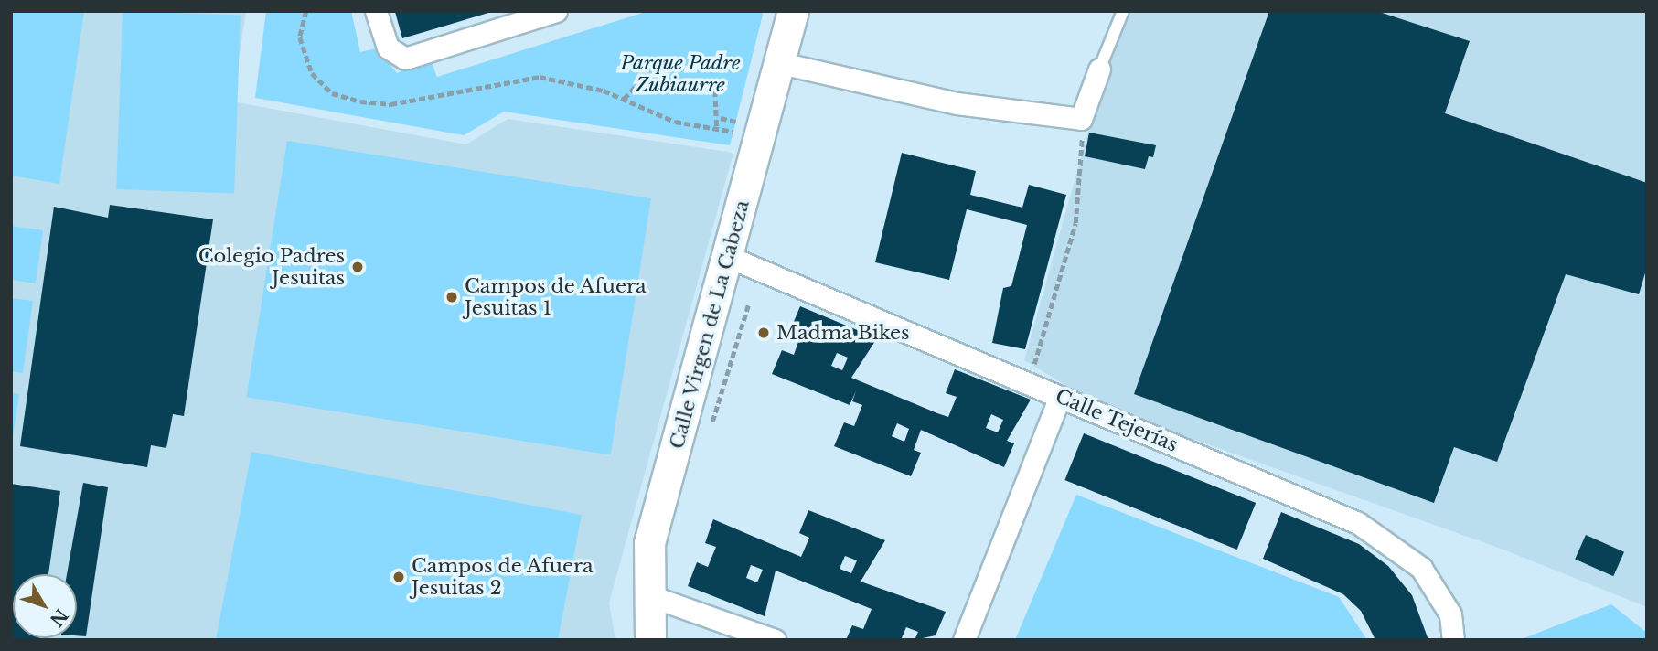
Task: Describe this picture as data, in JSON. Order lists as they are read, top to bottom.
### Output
{
  "streets": {
    "street": ["Calle Virgen de La Cabeza", "Calle Tejerías"]
  },
  "crossings": [
    ["Calle Virgen de La Cabeza", "Calle Tejerías"]
  ],
  "parks": ["Parque Padre Zubiaurre"],
  "places": [
    "Colegio Padres Jesuitas",
    "Campos de Afuera Jesuitas 1",
    "Madma Bikes",
    "Campos de Afuera Jesuitas 2"
  ],
  "north": "bottom right"
}
